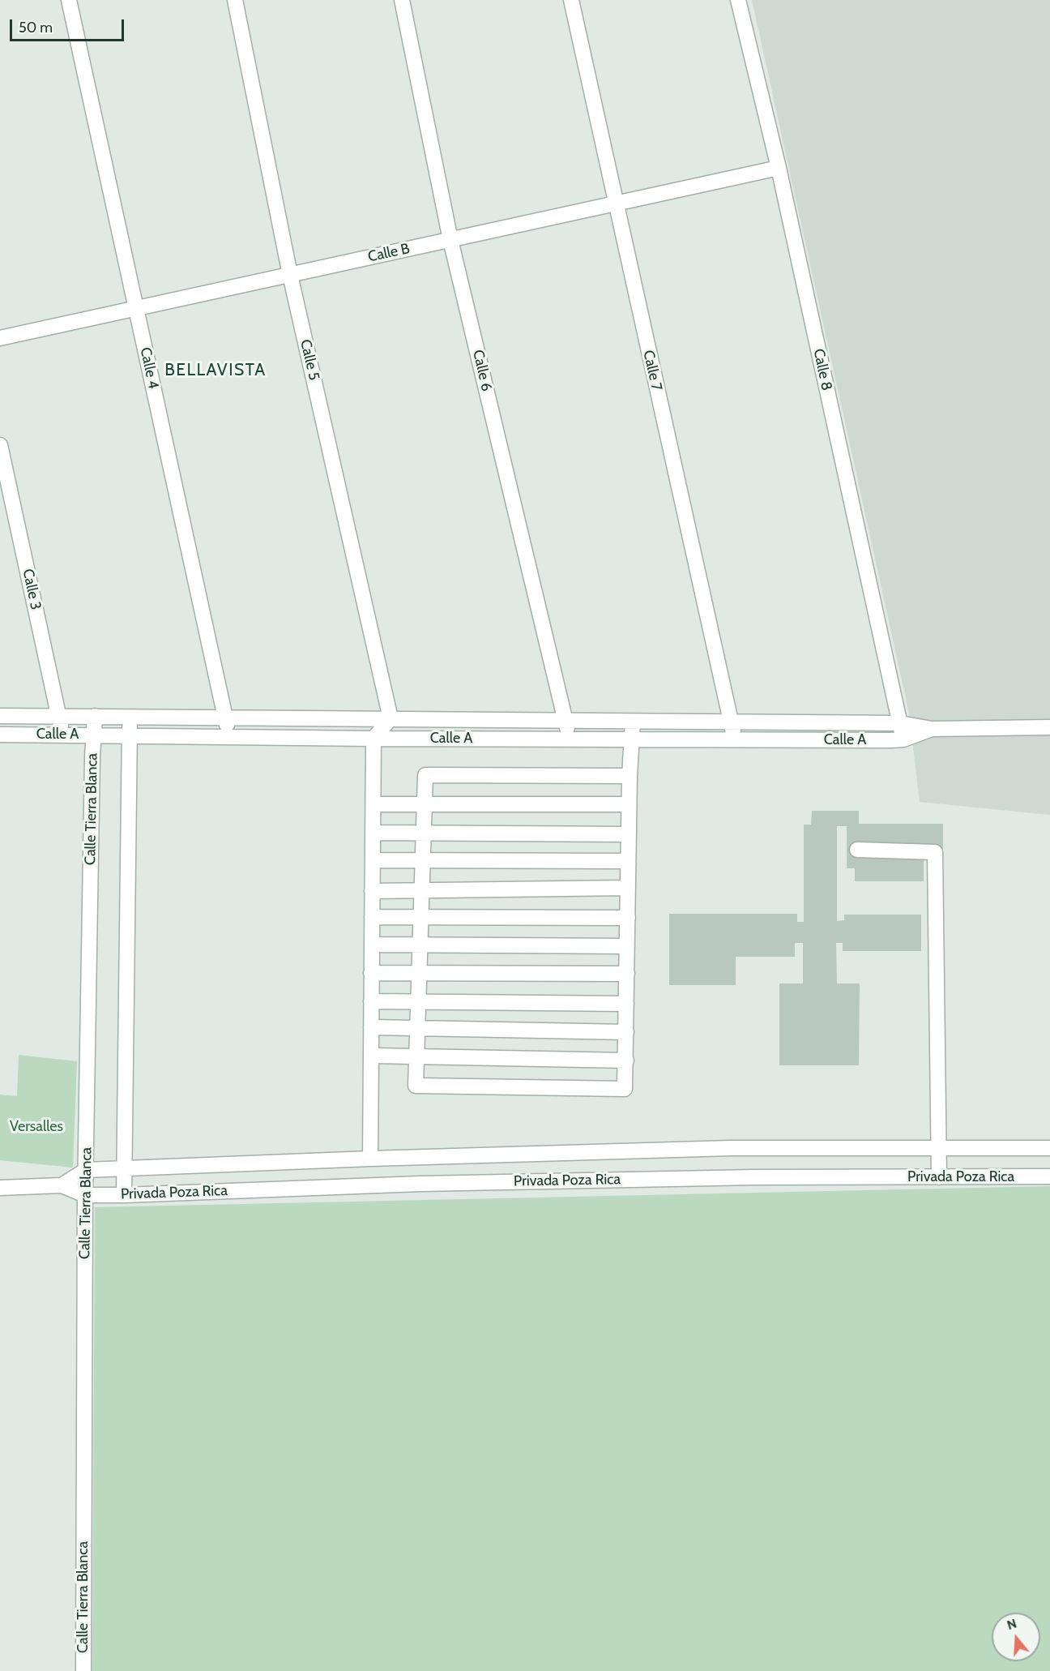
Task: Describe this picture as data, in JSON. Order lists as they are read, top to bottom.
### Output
{
  "streets": {
    "street": [
      "Calle B",
      "Calle 5",
      "Calle 4",
      "Calle 8",
      "Calle 6",
      "Calle 7",
      "Calle 3",
      "Calle A",
      "Calle Tierra Blanca",
      "Privada Poza Rica"
    ]
  },
  "crossings": [
    ["Calle B", "Calle 5"],
    ["Calle B", "Calle 4"],
    ["Calle B", "Calle 8"],
    ["Calle B", "Calle 6"],
    ["Calle B", "Calle 7"],
    ["Calle 5", "Calle A"],
    ["Calle 4", "Calle A"],
    ["Calle 8", "Calle A"],
    ["Calle 6", "Calle A"],
    ["Calle 7", "Calle A"],
    ["Calle 3", "Calle A"],
    ["Calle A", "Calle Tierra Blanca"],
    ["Calle Tierra Blanca", "Privada Poza Rica"]
  ],
  "districts": ["BELLAVISTA"],
  "parks": ["Versalles"],
  "scale_bar": "50 m",
  "north": "top"
}
